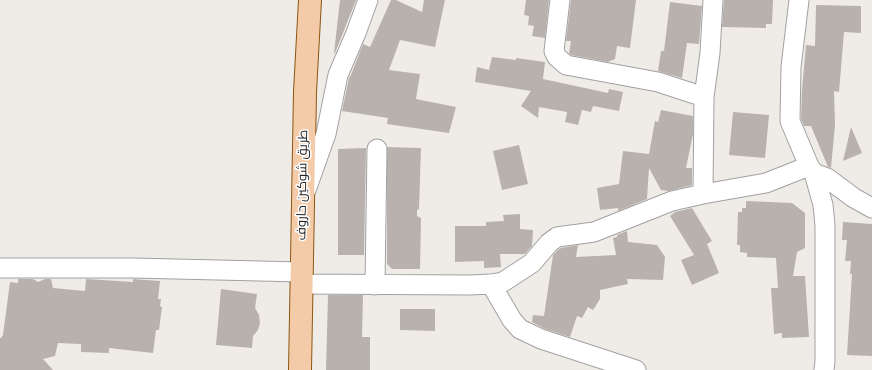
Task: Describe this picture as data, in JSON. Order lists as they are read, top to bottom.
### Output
{
  "streets": {
    "main road": ["طريق شوكين حاروف"]
  }
}
